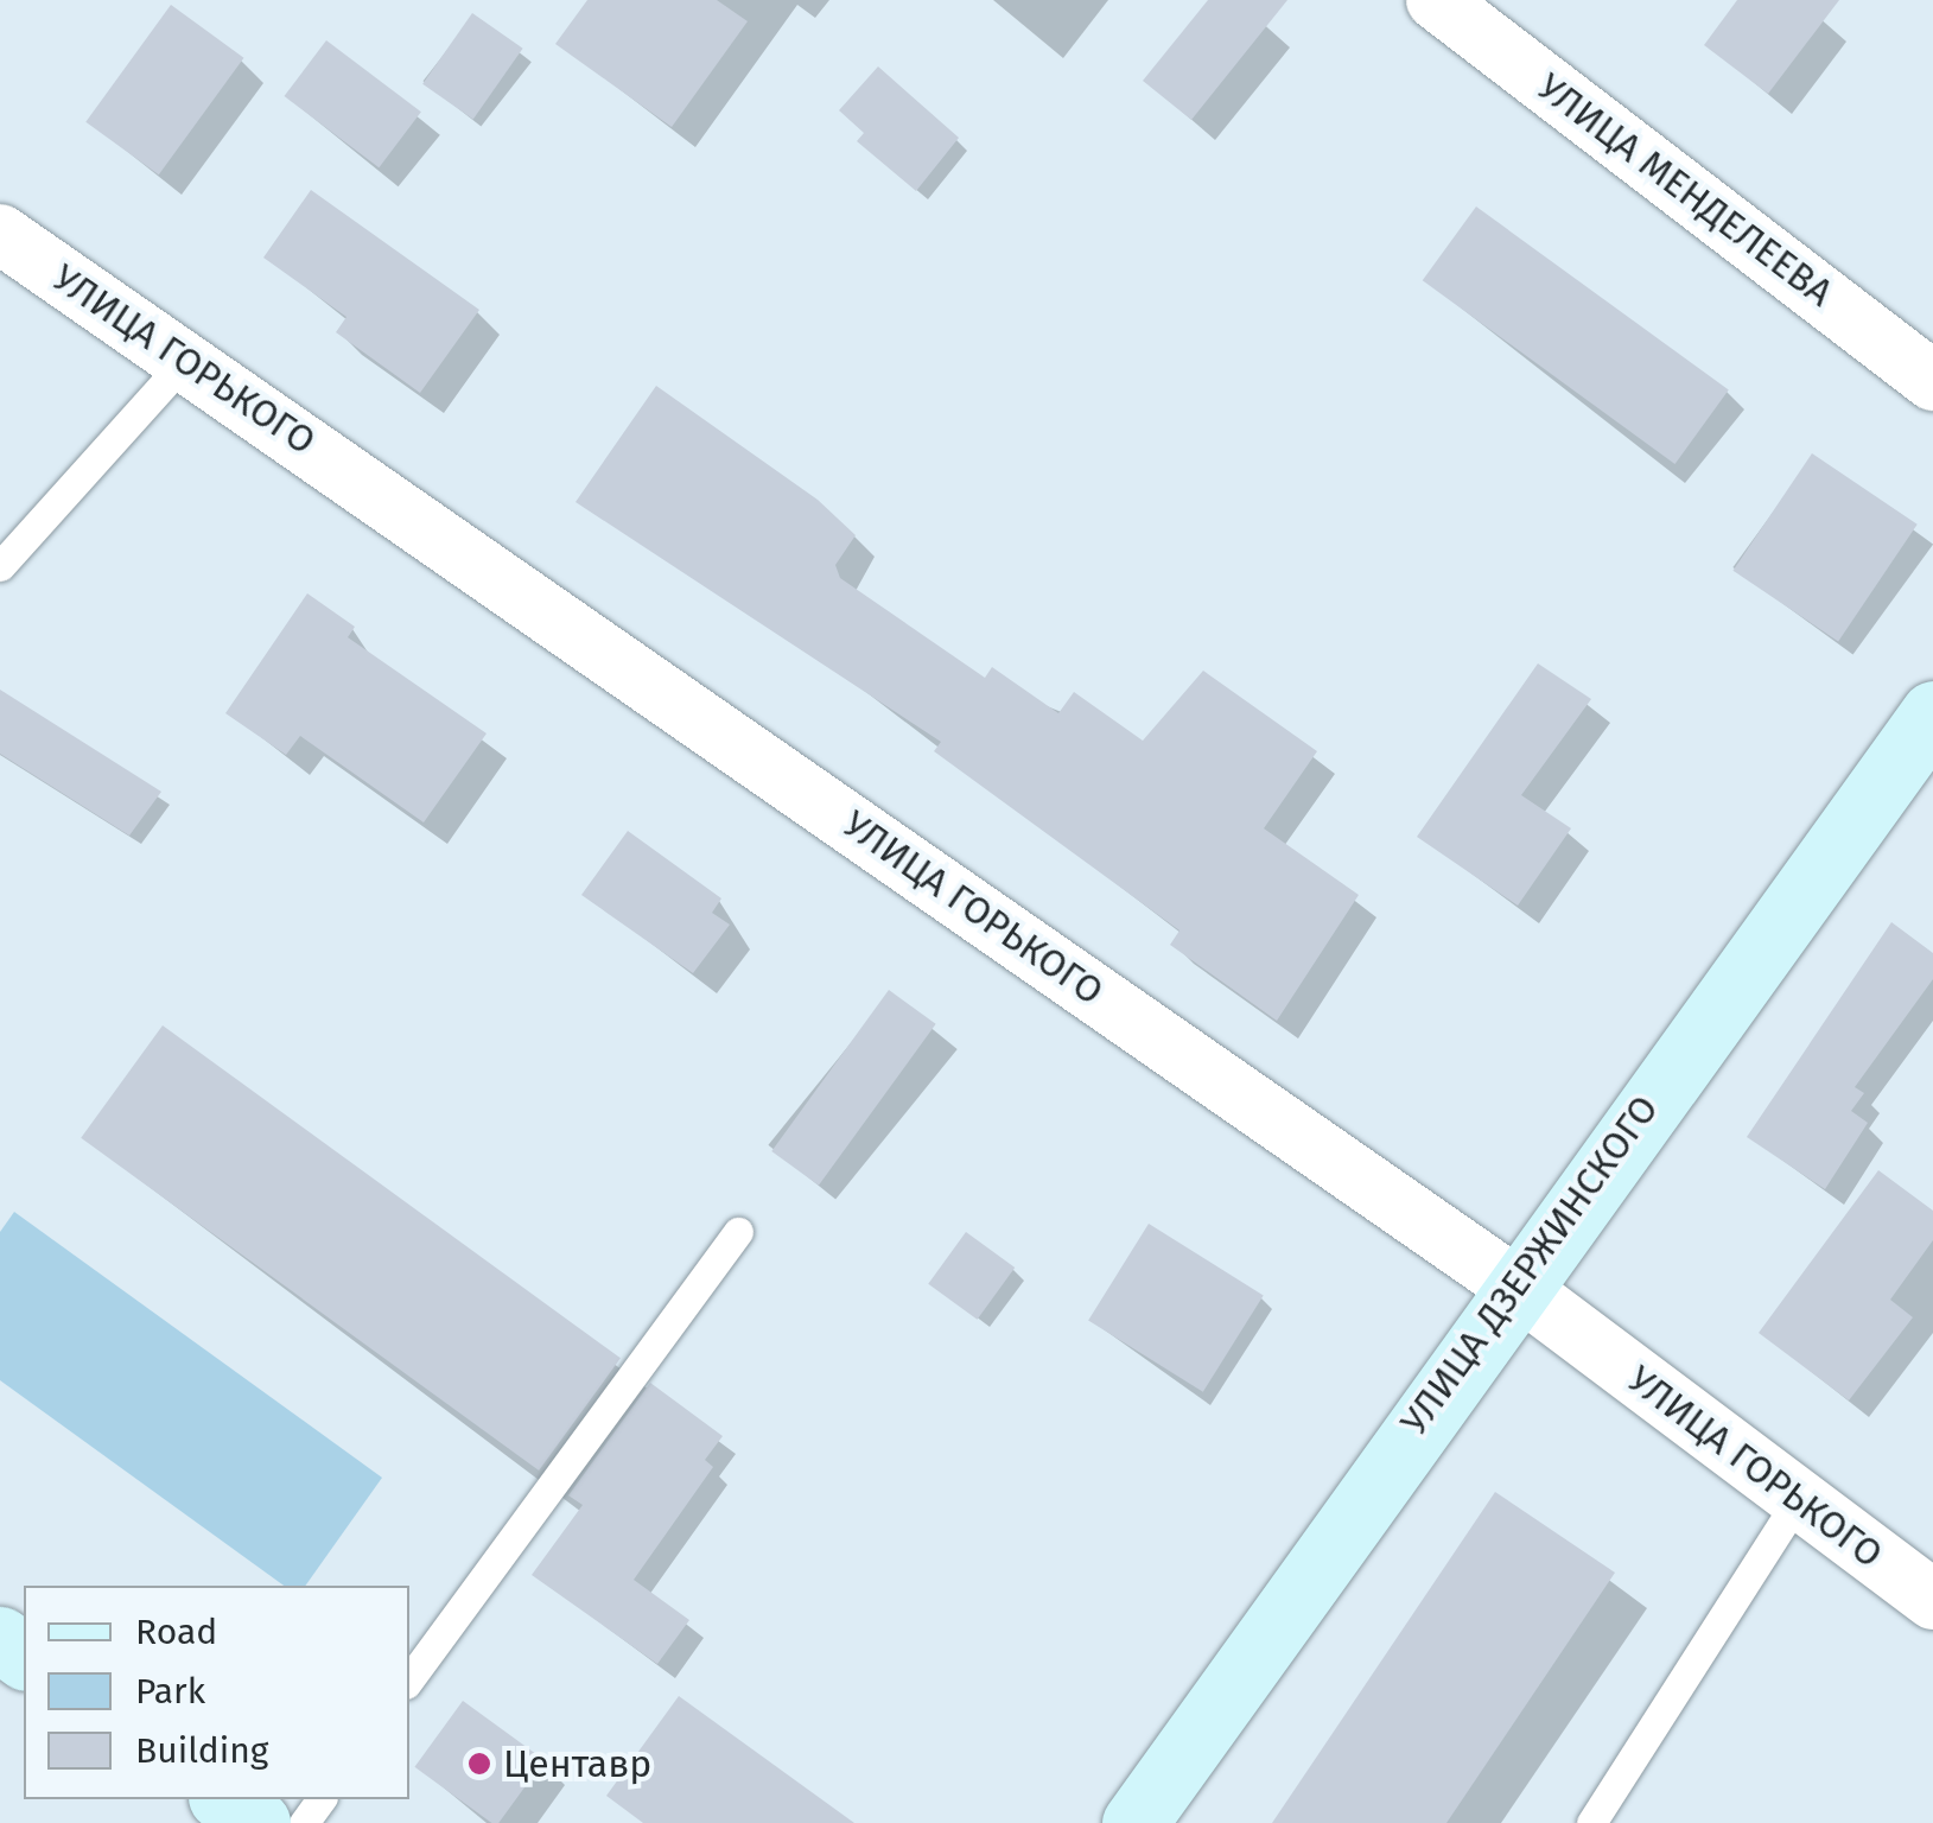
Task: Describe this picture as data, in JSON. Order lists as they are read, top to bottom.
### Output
{
  "streets": {
    "main road": ["УЛИЦА ДЗЕРЖИНСКОГО"],
    "street": ["УЛИЦА МЕНДЕЛЕЕВА", "УЛИЦА ГОРЬКОГО"]
  },
  "crossings": [
    ["УЛИЦА ГОРЬКОГО", "УЛИЦА ДЗЕРЖИНСКОГО"]
  ],
  "places": ["Центавр"],
  "legend": ["Road", "Park", "Building"]
}
